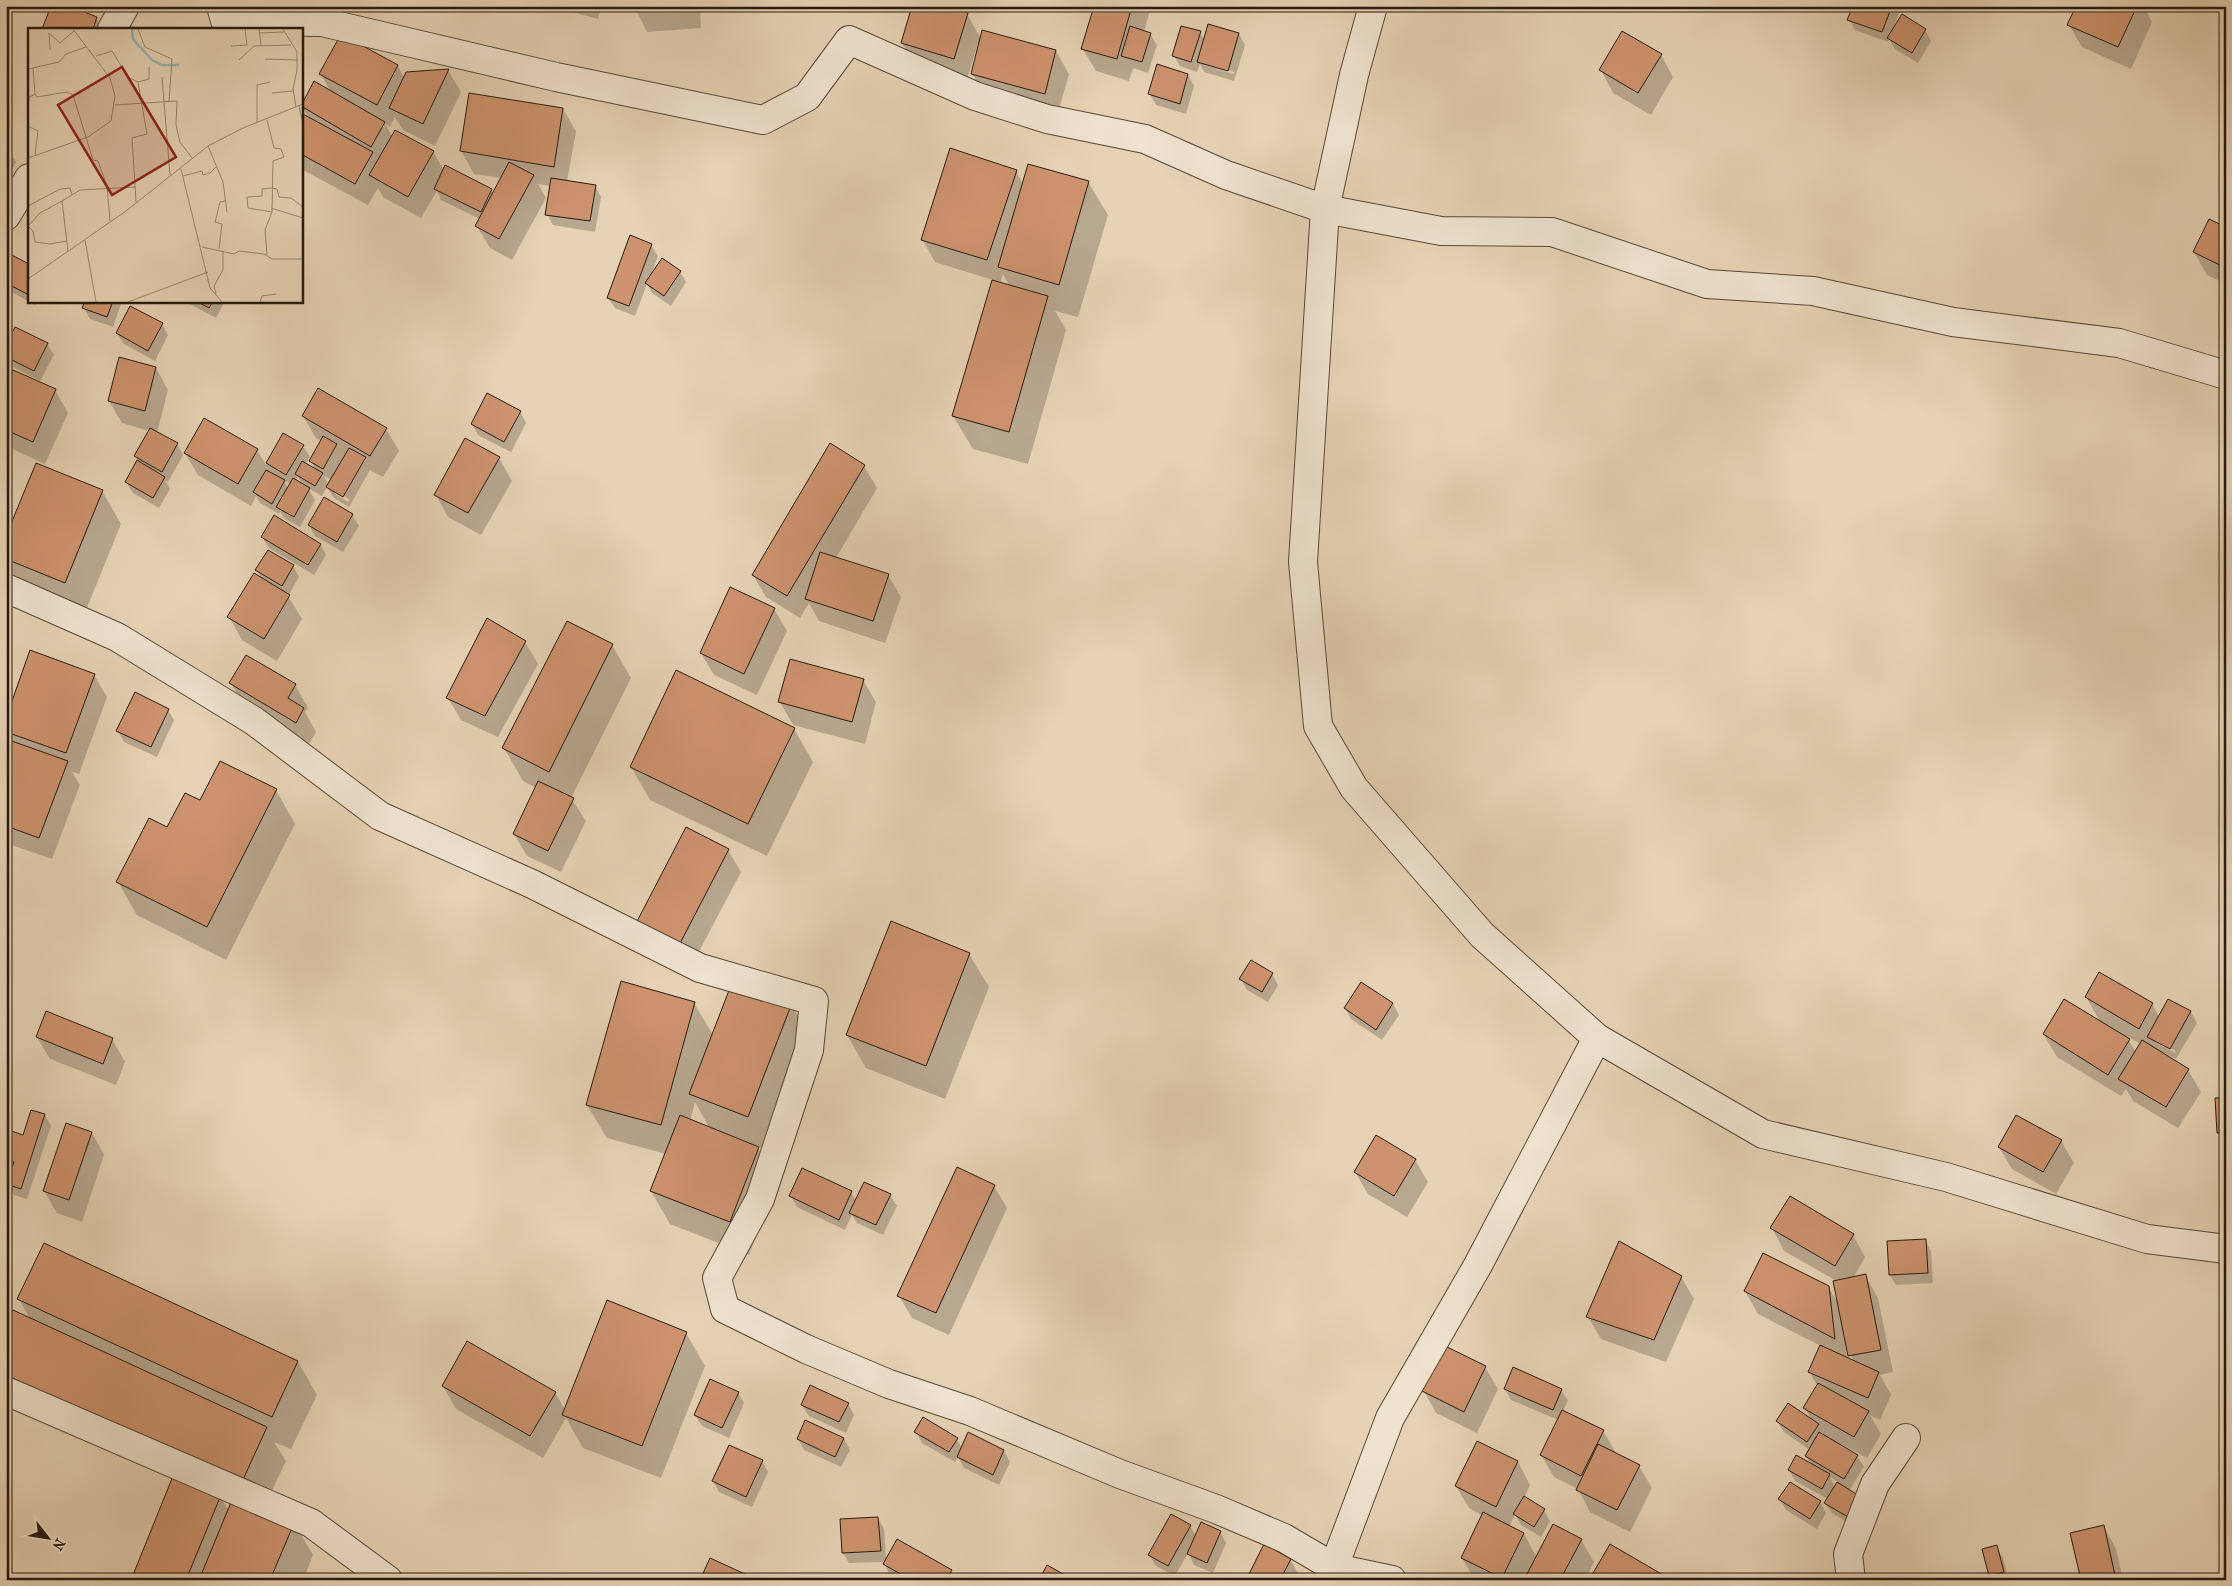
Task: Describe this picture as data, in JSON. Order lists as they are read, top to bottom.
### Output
{
  "north": "bottom right"
}
